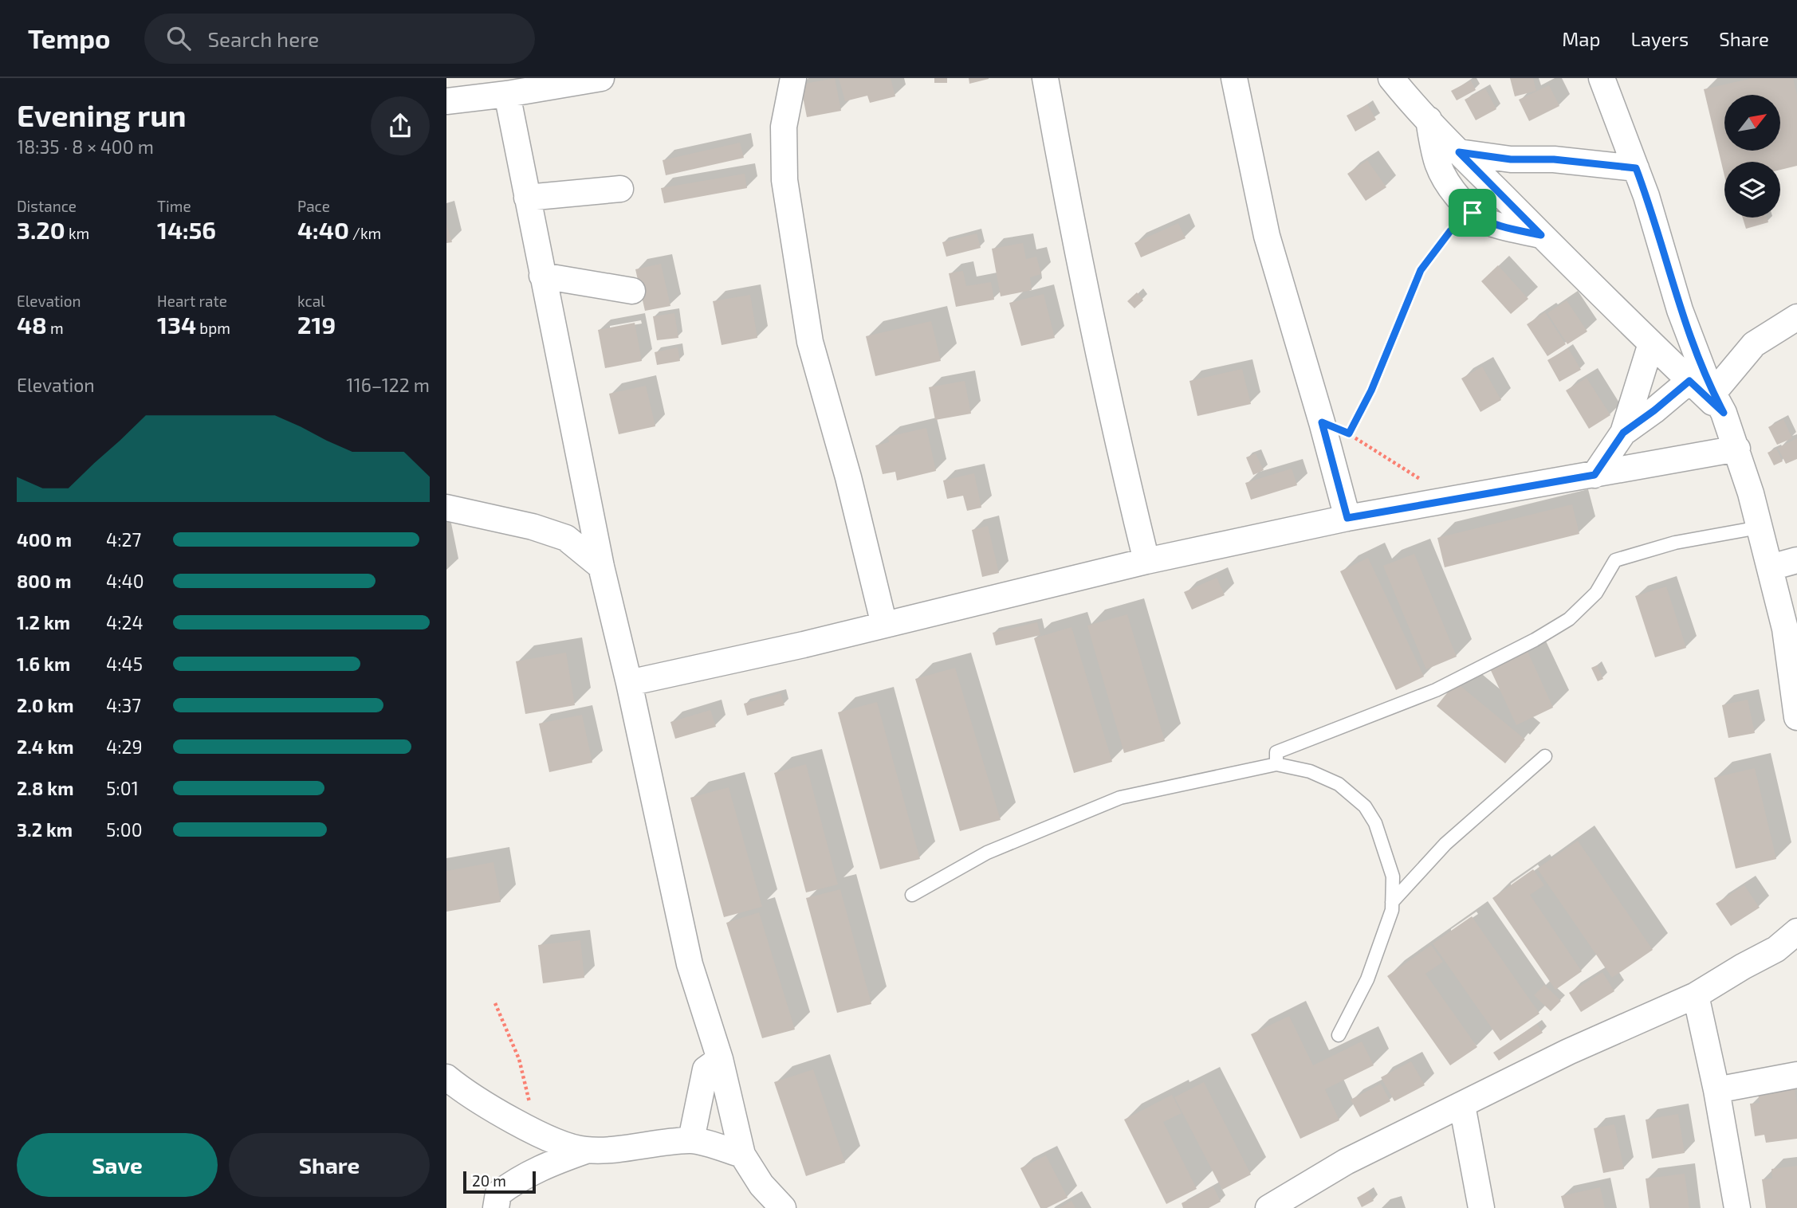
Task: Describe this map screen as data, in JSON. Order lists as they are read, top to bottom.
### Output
{
  "scale_bar": "20 m",
  "north": "top right",
  "page": {
    "header": "Tempo",
    "search": "Search here",
    "nav": ["Map", "Layers", "Share"],
    "heading": ["Evening run", "18:35 · 8 × 400 m"],
    "stats": [
      ["Distance", "3.20 km"],
      ["Time", "14:56"],
      ["Pace", "4:40 /km"],
      ["Elevation", "48 m"],
      ["Heart rate", "134 bpm"],
      ["kcal", "219"]
    ],
    "chart": ["Elevation", "116–122 m"],
    "list": [
      {
        "name": "400 m",
        "note": "4:27"
      },
      {
        "name": "800 m",
        "note": "4:40"
      },
      {
        "name": "1.2 km",
        "note": "4:24"
      },
      {
        "name": "1.6 km",
        "note": "4:45"
      },
      {
        "name": "2.0 km",
        "note": "4:37"
      },
      {
        "name": "2.4 km",
        "note": "4:29"
      },
      {
        "name": "2.8 km",
        "note": "5:01"
      },
      {
        "name": "3.2 km",
        "note": "5:00"
      }
    ],
    "buttons": ["Save", "Share"],
    "scale": "20 m"
  }
}
